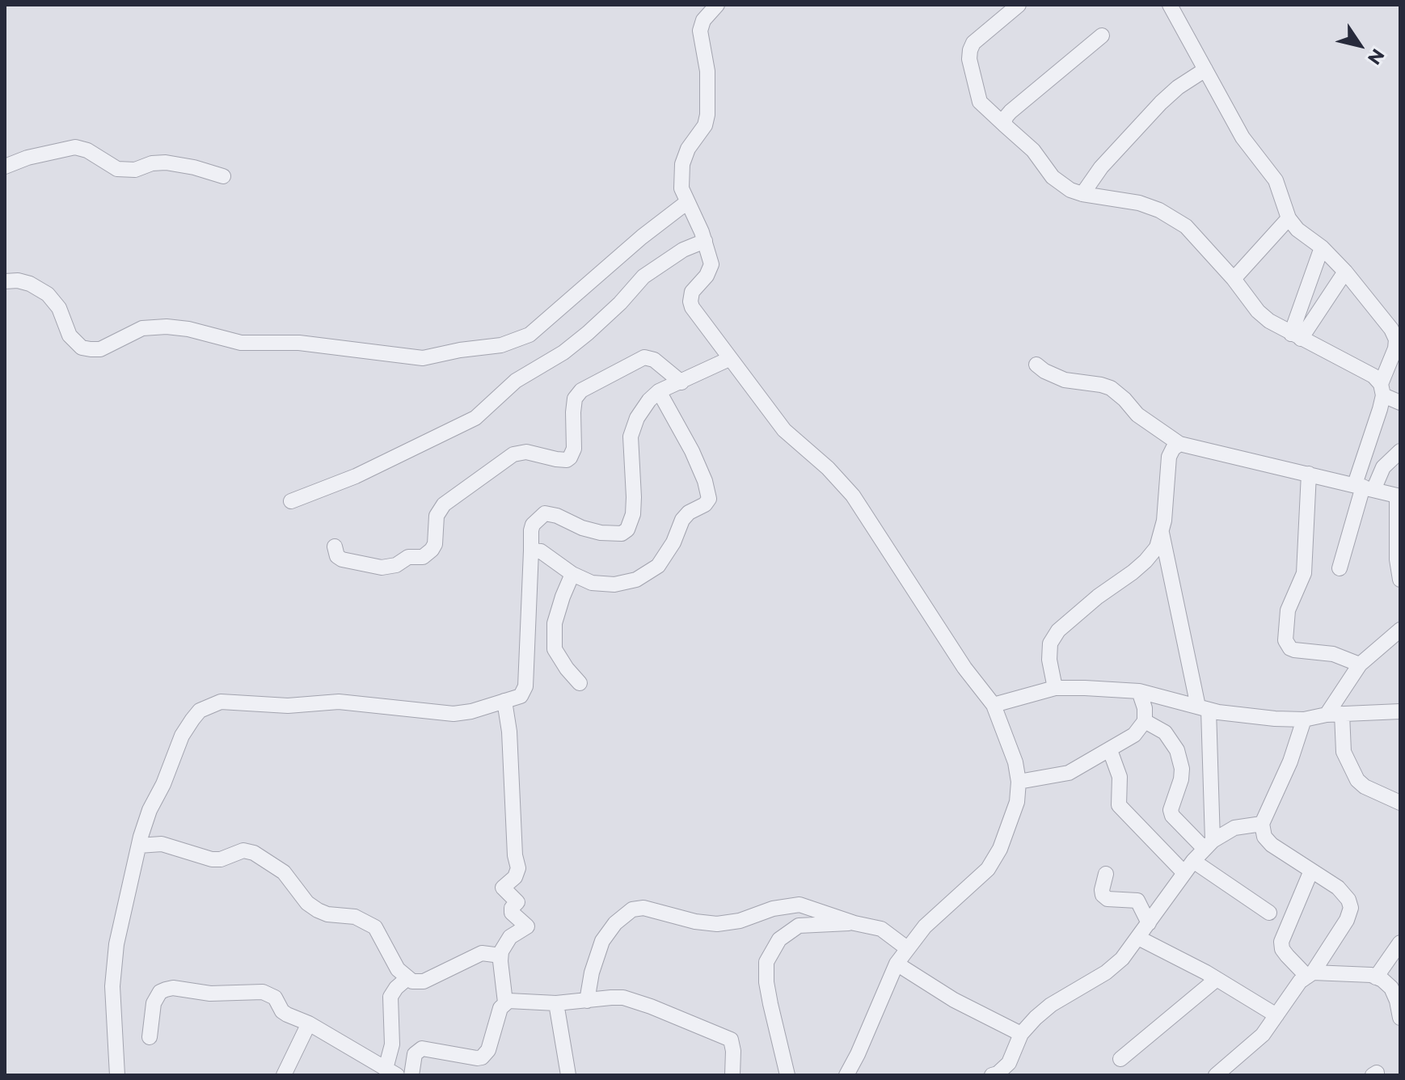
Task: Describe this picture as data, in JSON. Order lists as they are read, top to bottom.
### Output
{
  "north": "bottom right"
}
